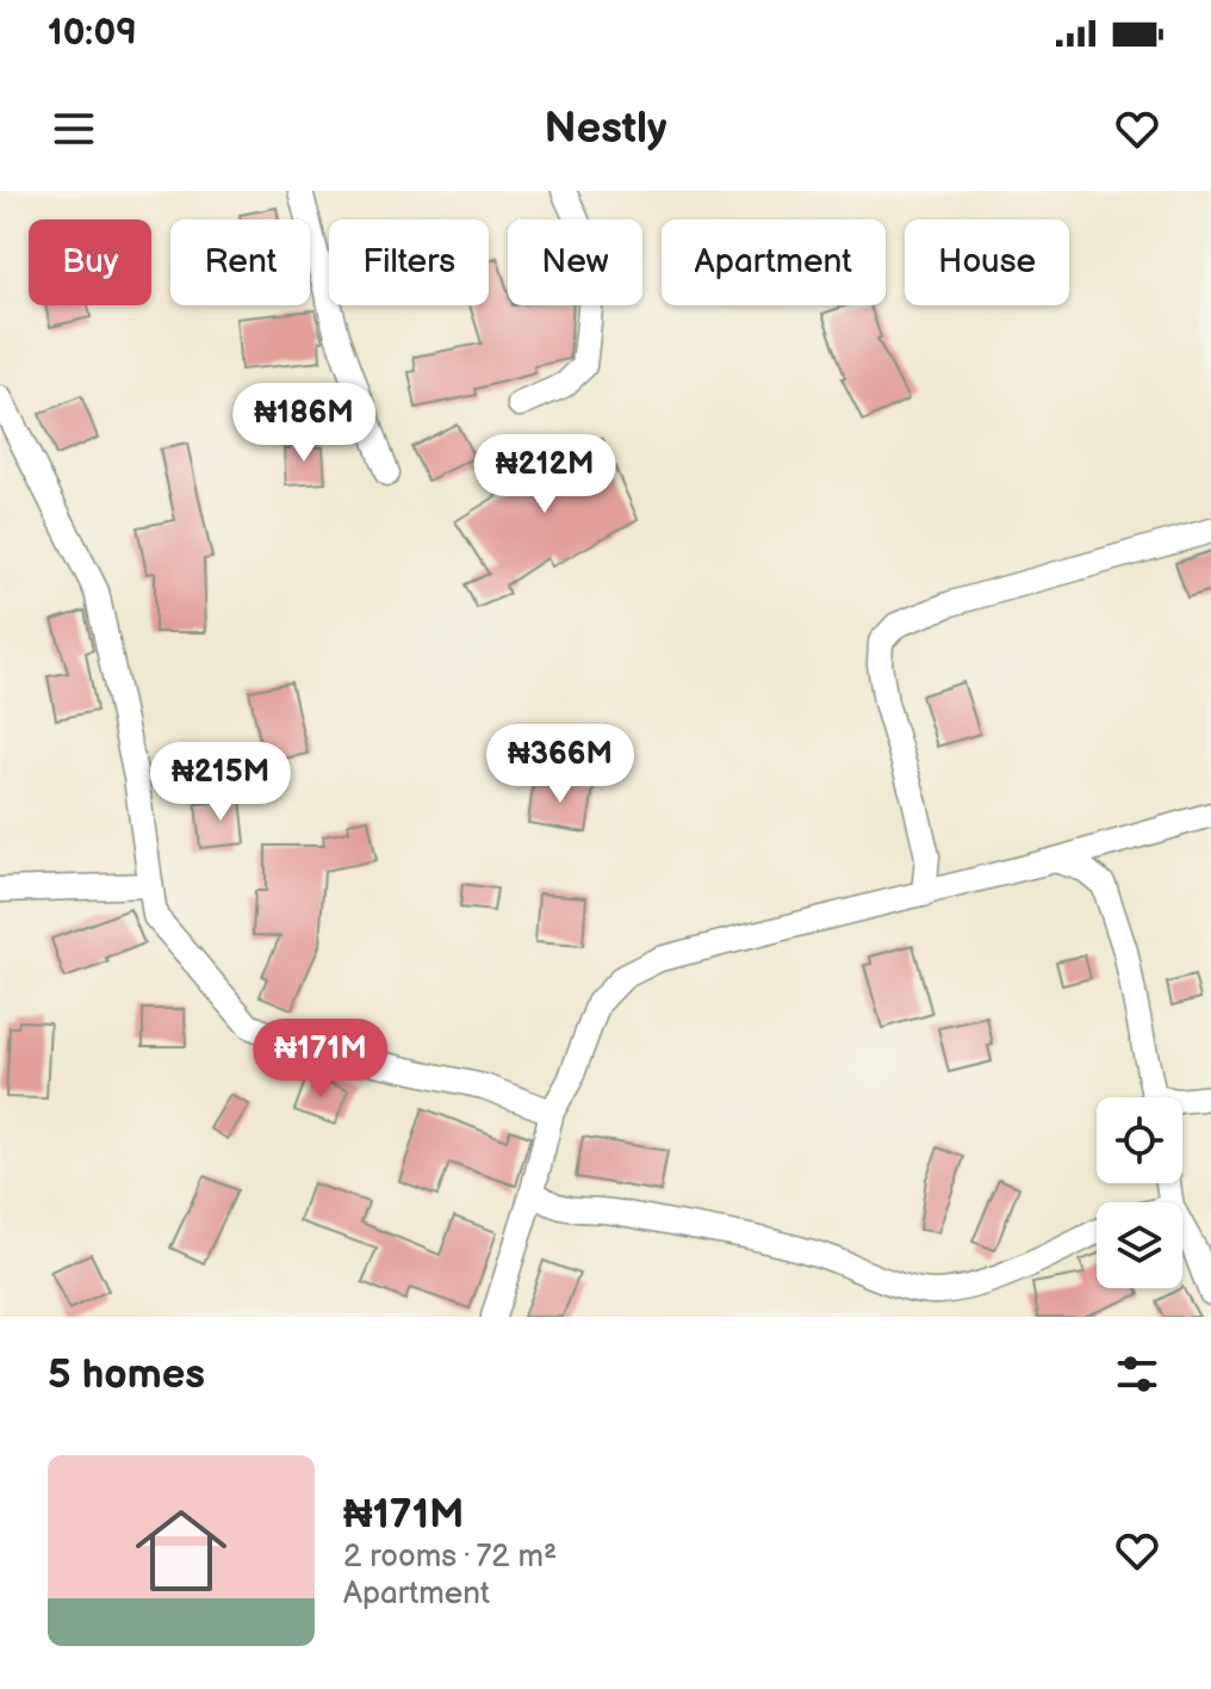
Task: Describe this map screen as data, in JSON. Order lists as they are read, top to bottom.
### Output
{
  "page": {
    "status": "10:09",
    "header": "Nestly",
    "chip": [
      "Buy",
      "Rent",
      "Filters",
      "New",
      "Apartment",
      "House"
    ],
    "price": [
      "₦186M",
      "₦212M",
      "₦366M",
      "₦215M",
      "₦171M"
    ],
    "heading": "5 homes",
    "list": [
      {
        "name": "₦171M",
        "note": "2 rooms · 72 m² · Apartment"
      }
    ]
  }
}
